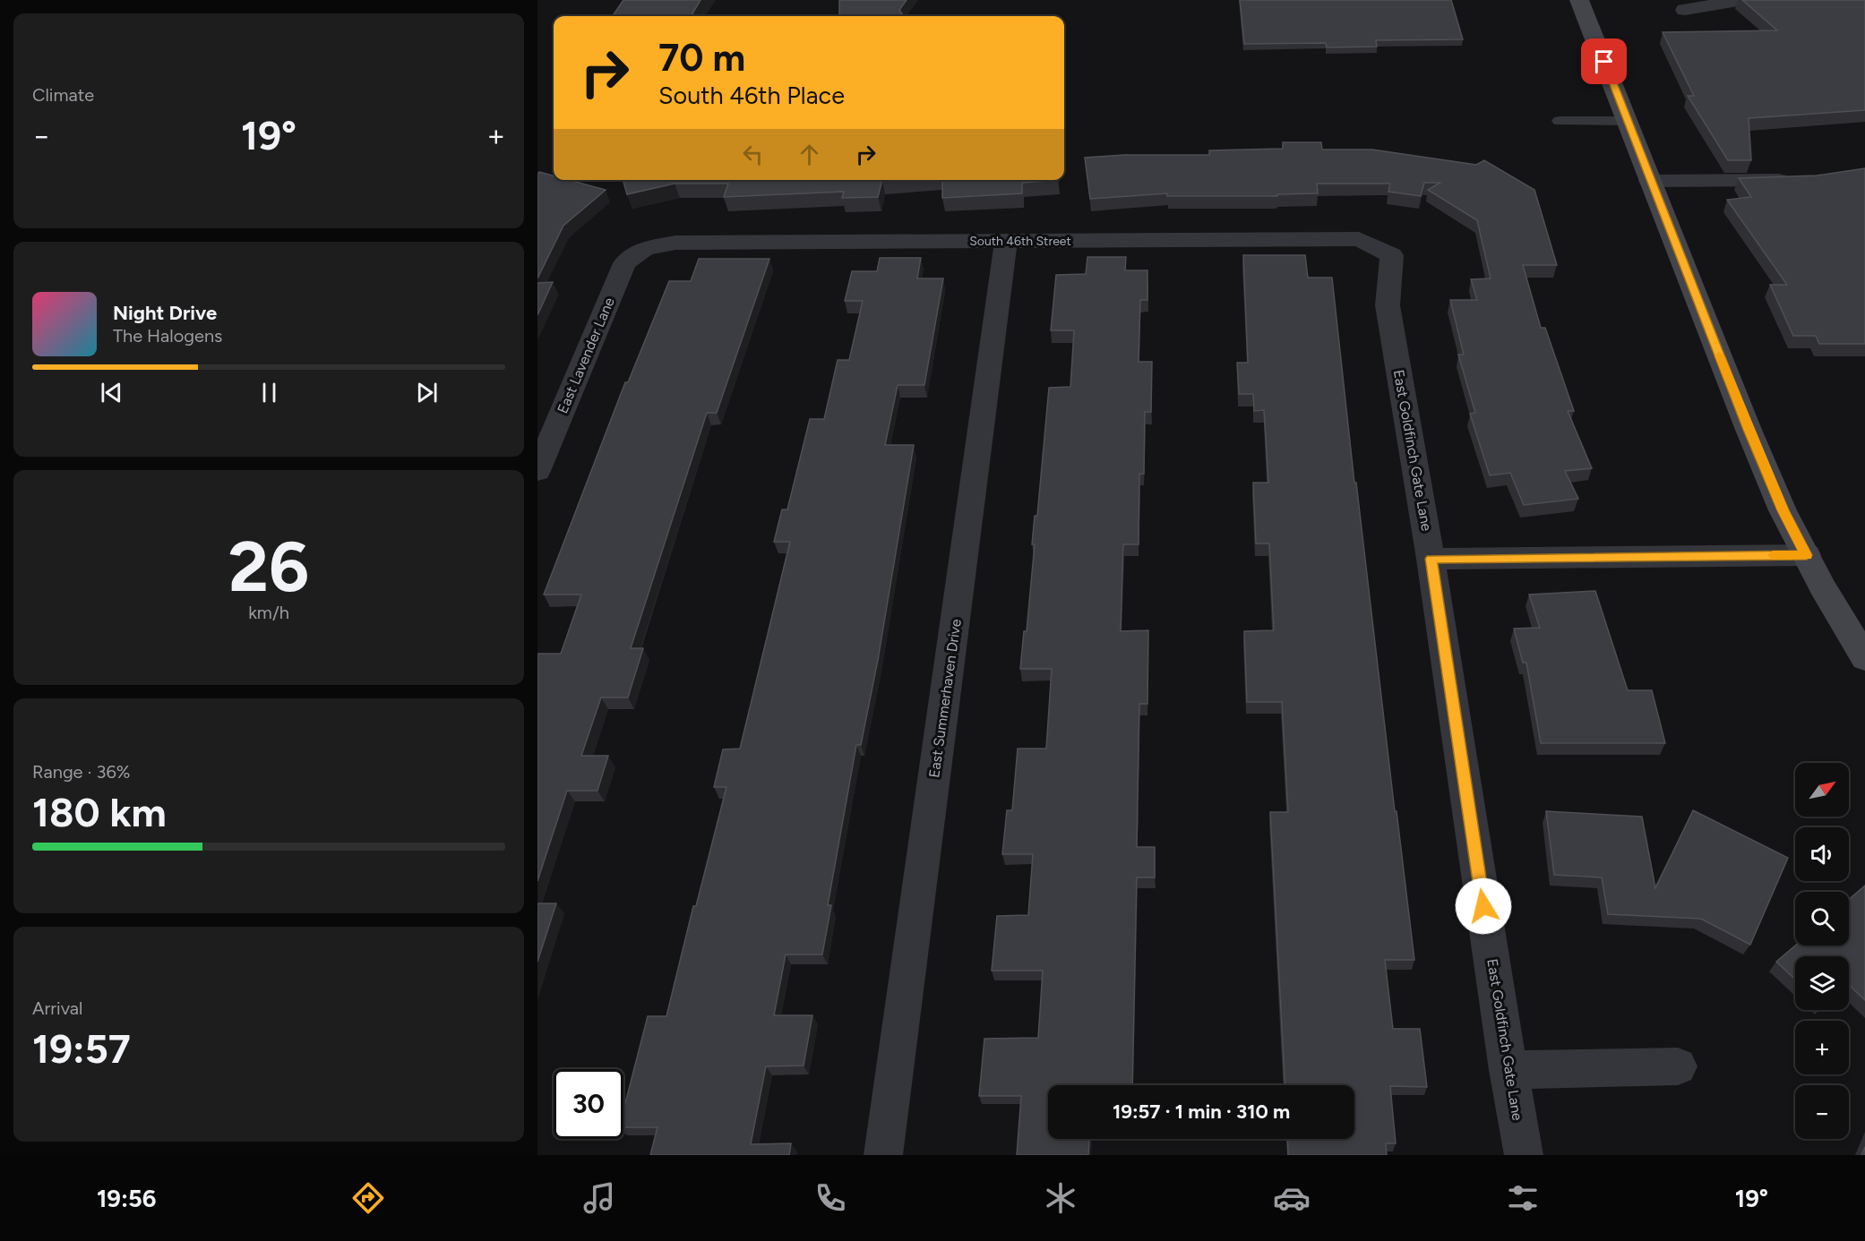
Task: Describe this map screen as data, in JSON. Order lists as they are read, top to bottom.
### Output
{
  "streets": {
    "street": [
      "South 46th Street",
      "East Lavender Lane",
      "East Goldfinch Gate Lane",
      "East Summerhaven Drive"
    ]
  },
  "crossings": [
    ["South 46th Street", "East Lavender Lane"],
    ["South 46th Street", "East Goldfinch Gate Lane"],
    ["South 46th Street", "East Summerhaven Drive"]
  ],
  "north": "top right",
  "page": {
    "tile": [
      "Climate",
      ["26", "km/h"],
      ["Range · 36%", "180 km"],
      ["Arrival", "19:57"]
    ],
    "turn": ["70 m", "South 46th Place"],
    "heat": ["−", "19°", "+"],
    "song": ["Night Drive", "The Halogens"],
    "map_buttons": ["+", "−"],
    "limit": "30",
    "trip": "19:57 · 1 min · 310 m",
    "tabs": ["19:56", "19°"]
  }
}
